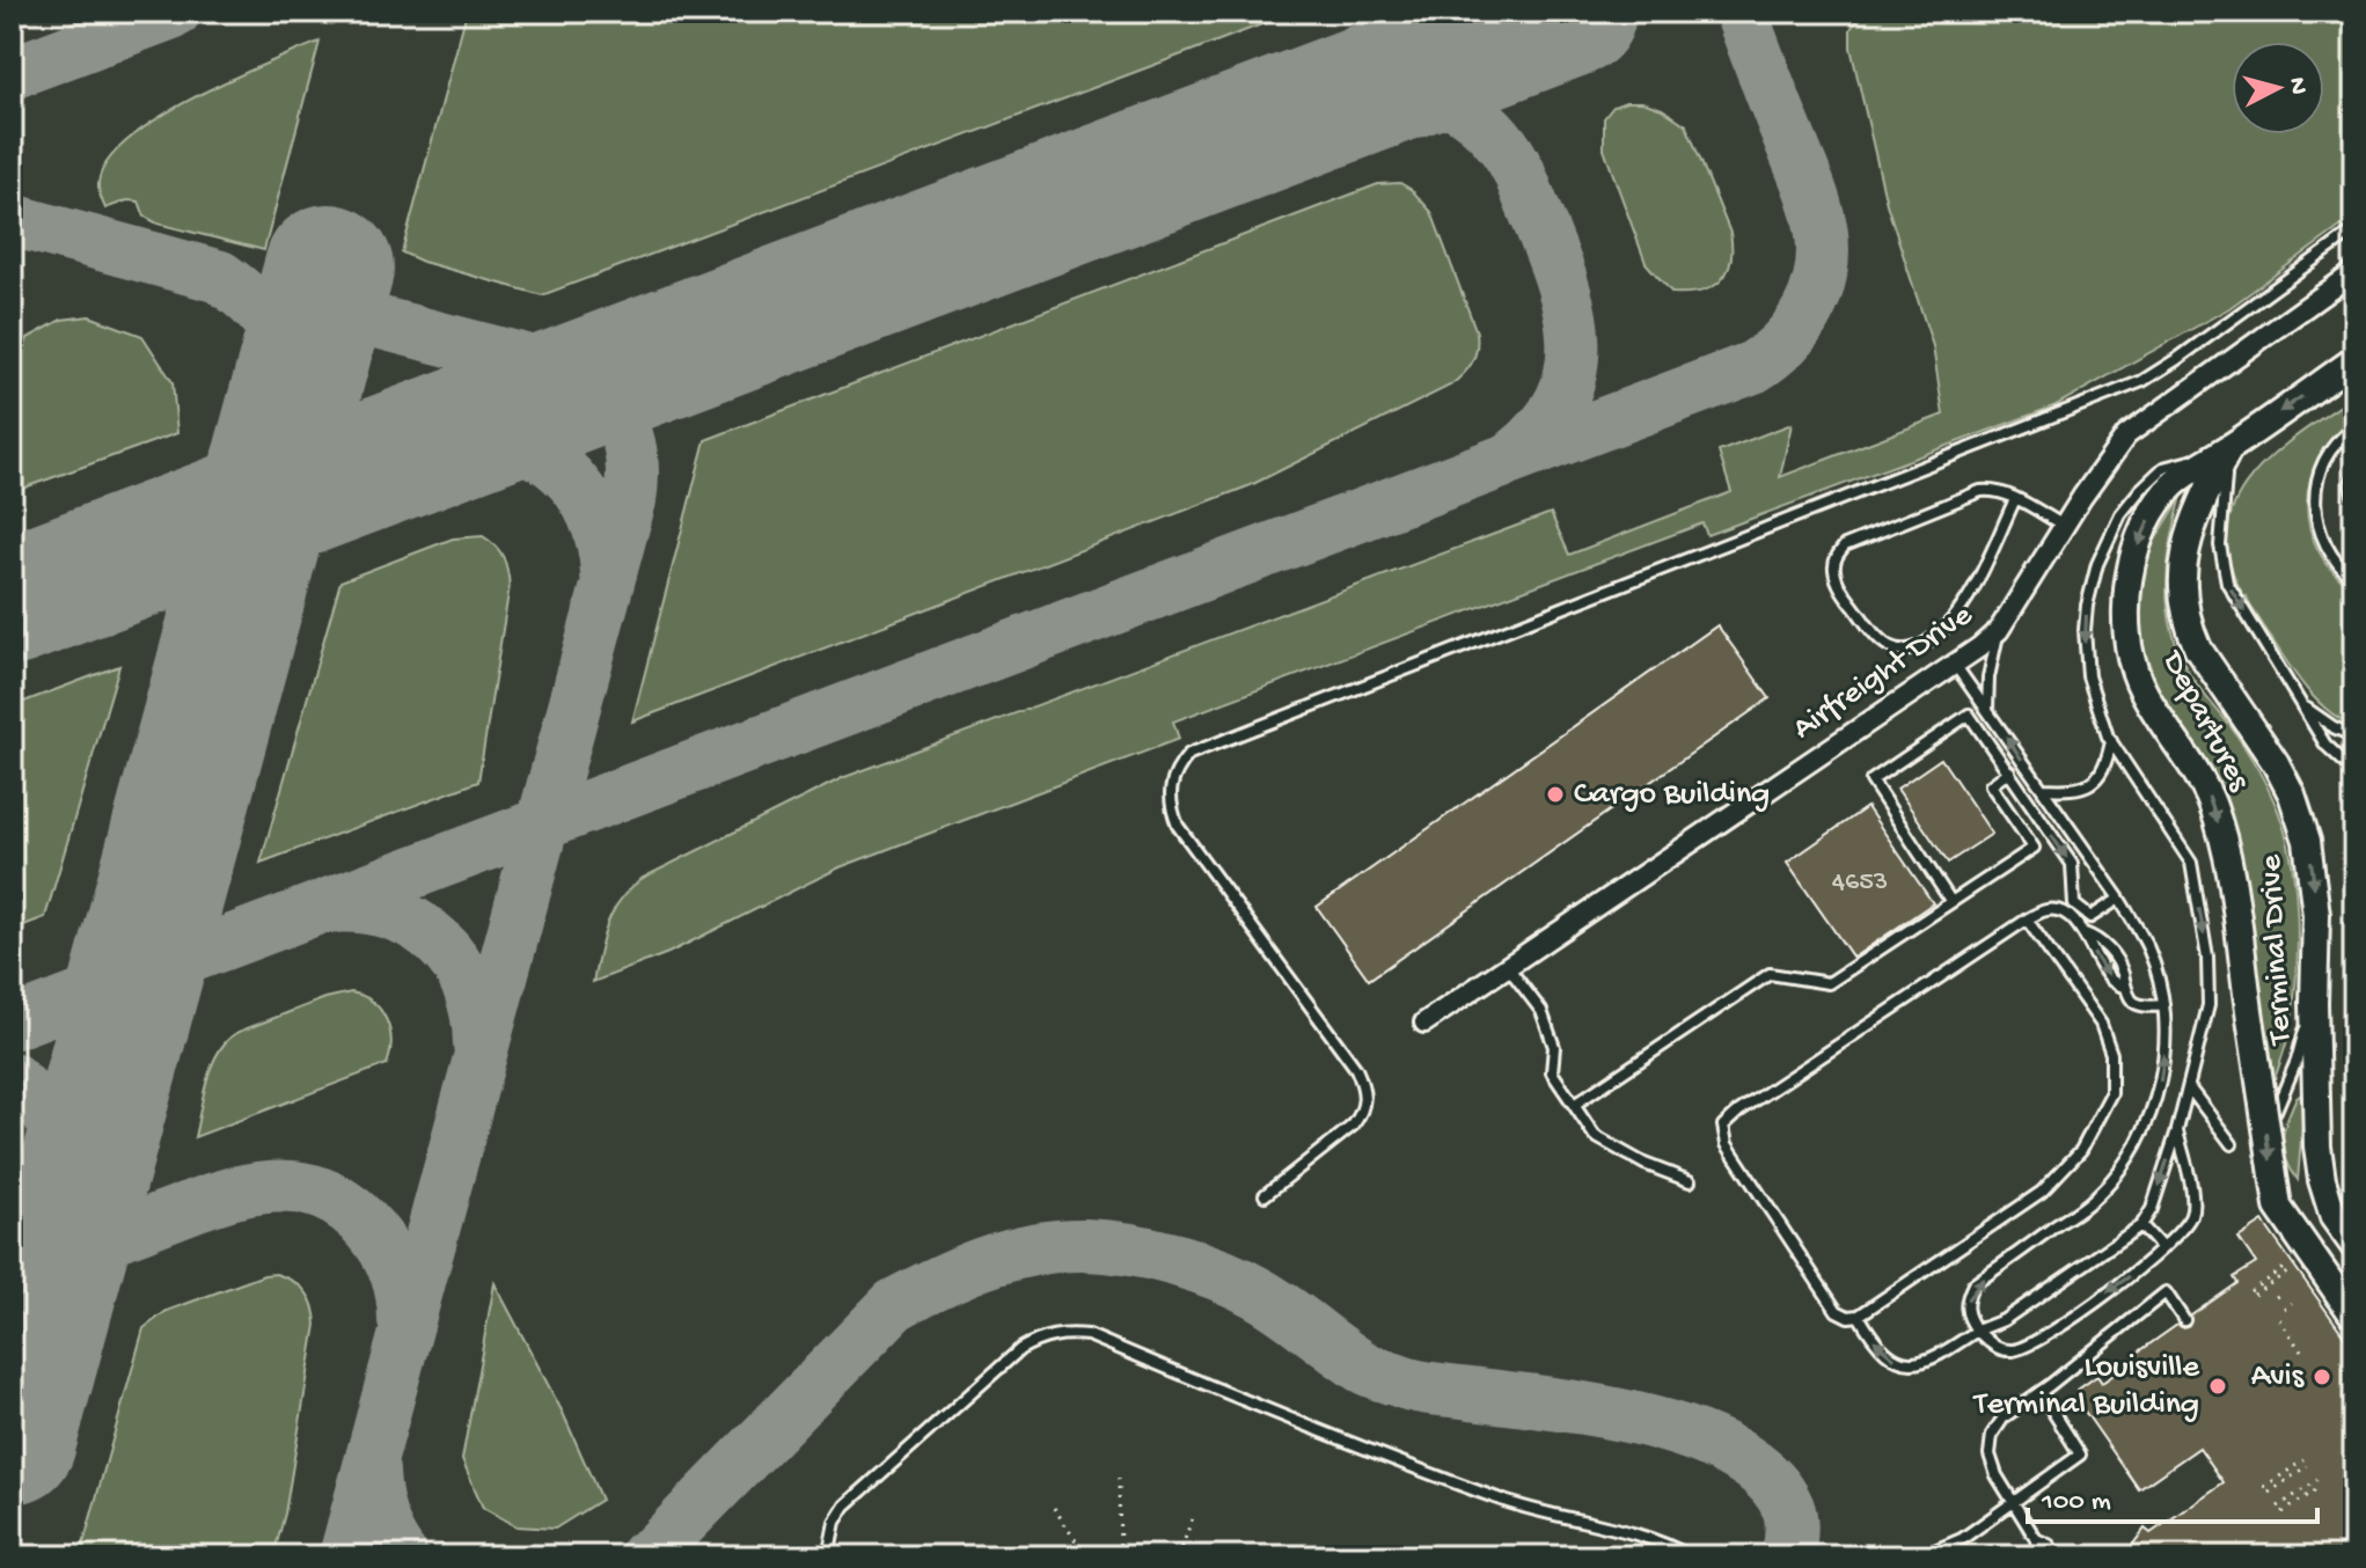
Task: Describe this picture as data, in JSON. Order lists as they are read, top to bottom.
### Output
{
  "streets": {
    "main road": ["Departures", "Terminal Drive"],
    "street": ["Airfreight Drive"]
  },
  "crossings": [
    ["Departures", "Terminal Drive"]
  ],
  "one_way": ["Departures", "Terminal Drive"],
  "places": ["Cargo Building", "Avis", "Louisville Terminal Building"],
  "house_numbers": ["4653"],
  "scale_bar": "100 m",
  "north": "right"
}
